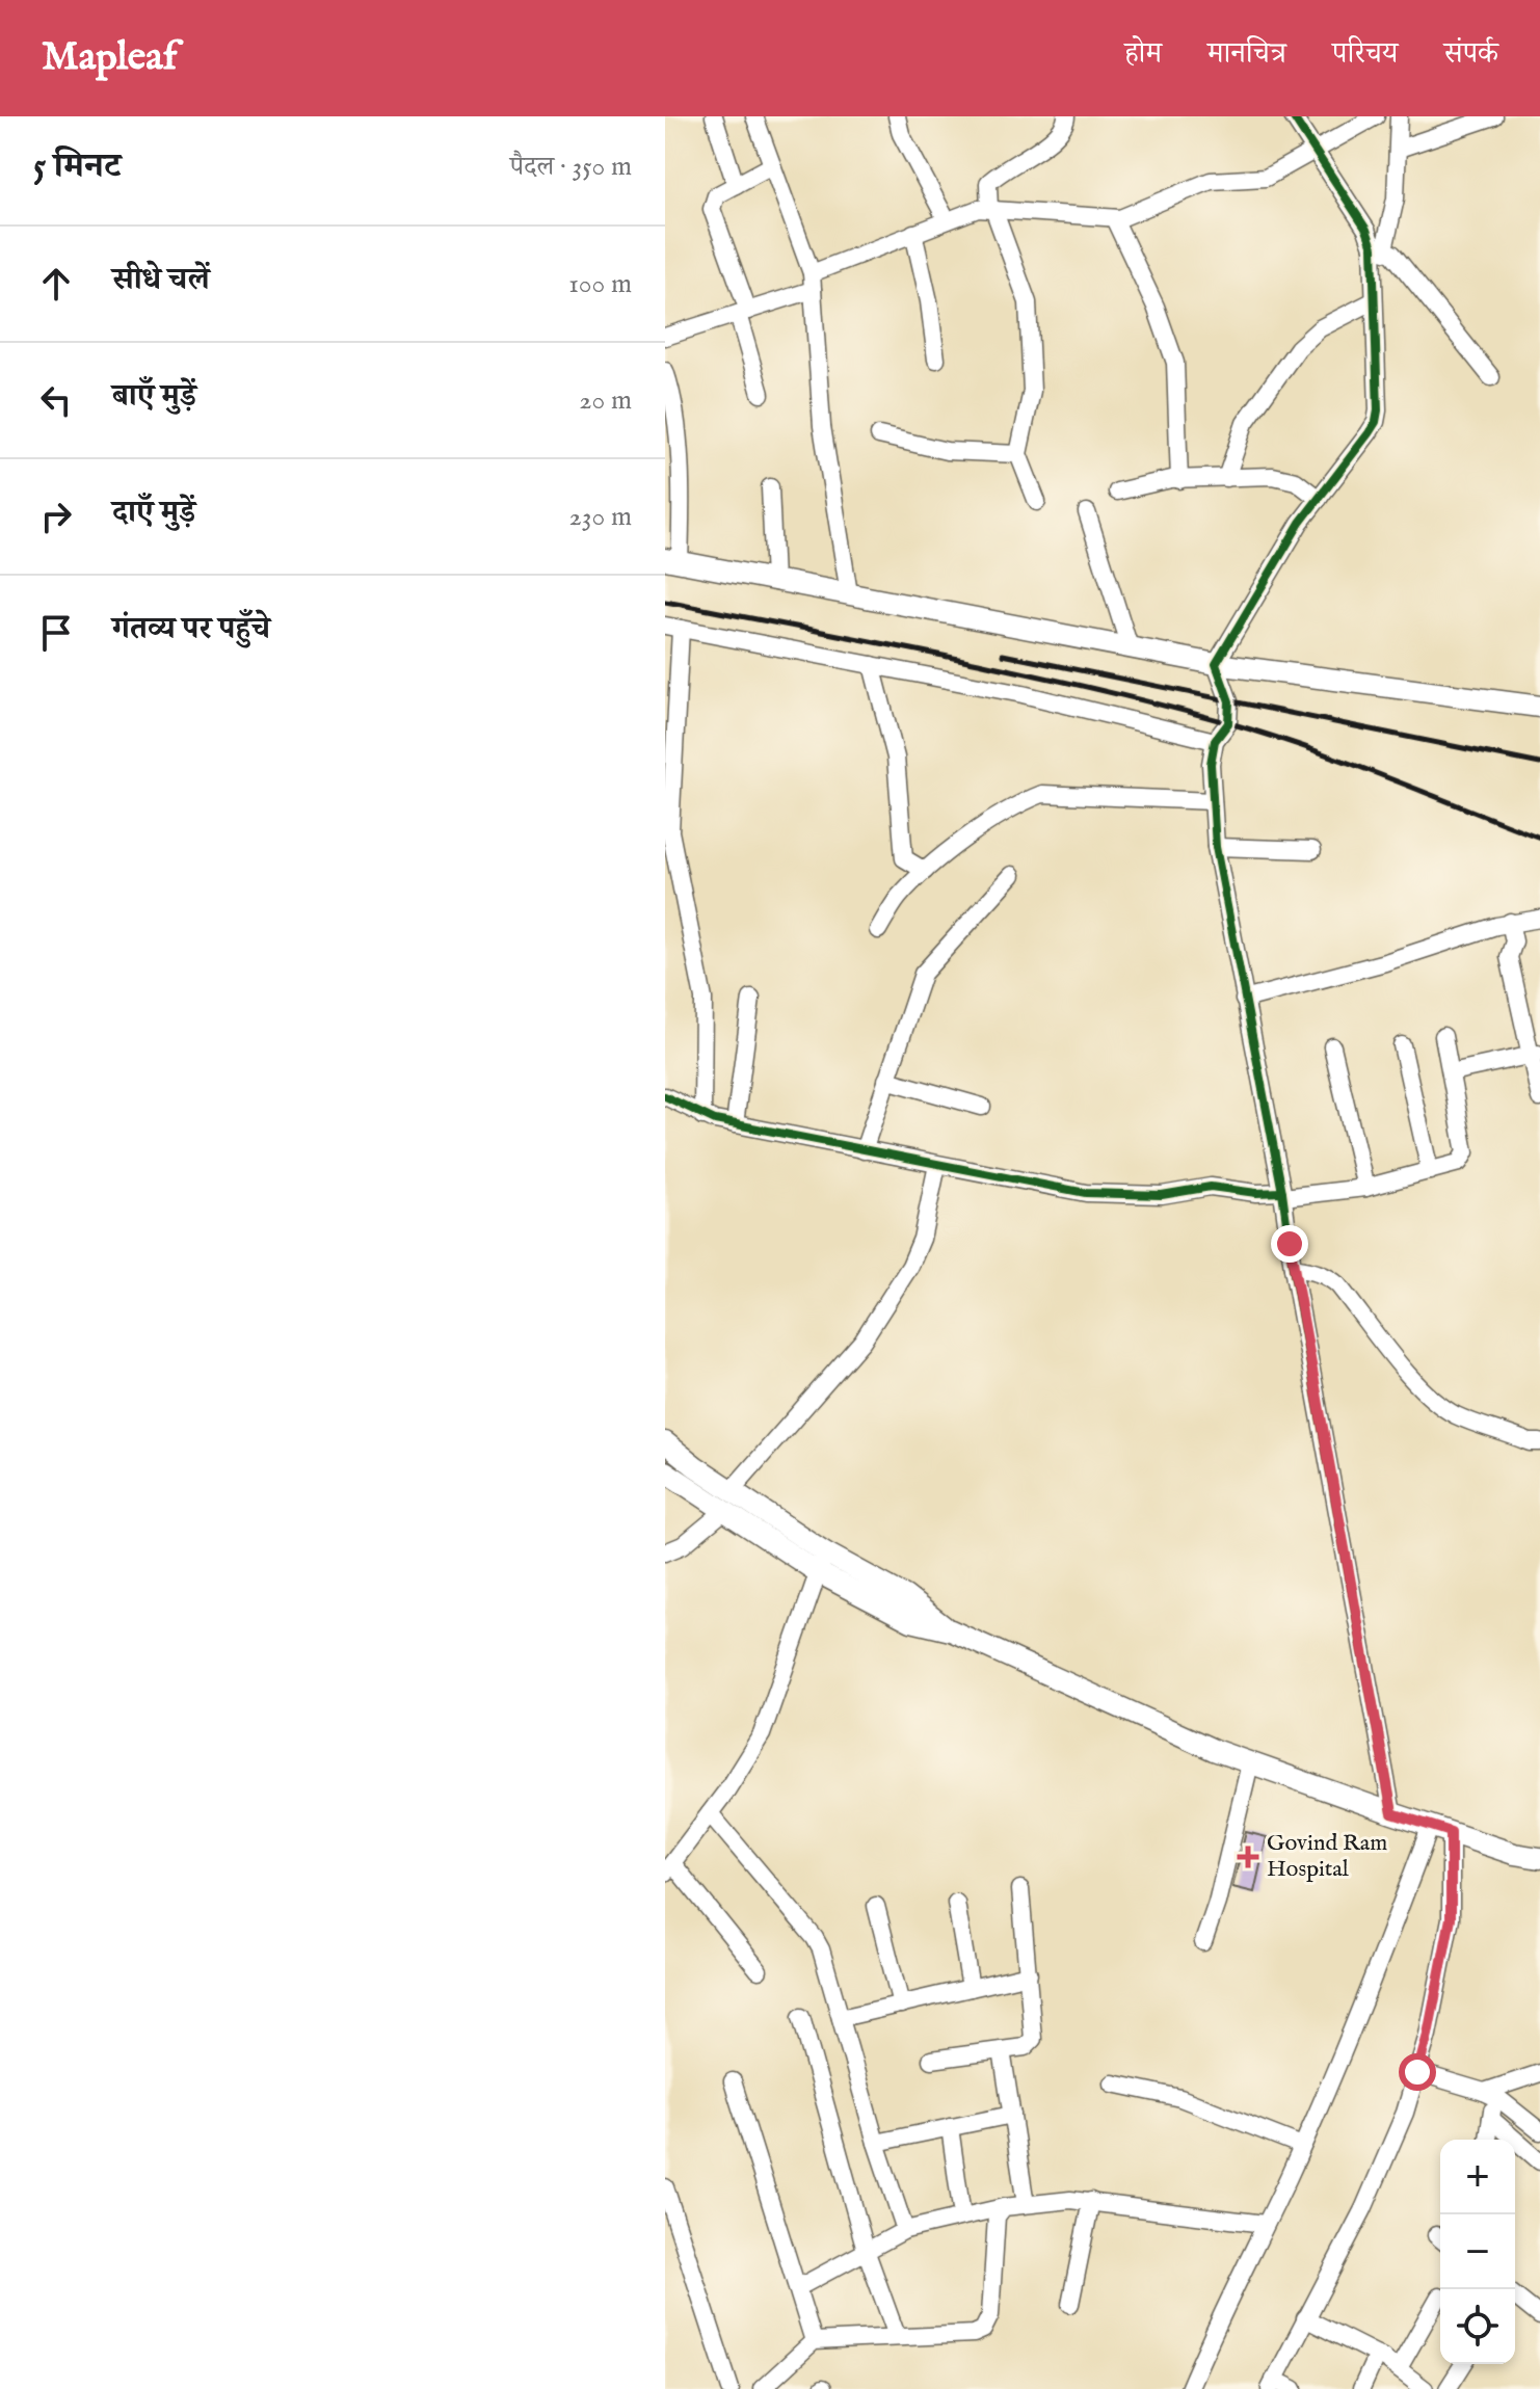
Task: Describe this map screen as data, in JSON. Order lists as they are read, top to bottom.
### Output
{
  "places": {
    "health": ["Govind Ram Hospital"]
  },
  "page": {
    "header": "Mapleaf",
    "nav": [
      "होम",
      "मानचित्र",
      "परिचय",
      "संपर्क"
    ],
    "heading": ["5 मिनट", "पैदल · 350 m"],
    "list": [
      ["सीधे चलें", "100 m"],
      ["बाएँ मुड़ें", "20 m"],
      ["दाएँ मुड़ें", "230 m"],
      "गंतव्य पर पहुँचे"
    ],
    "map_buttons": ["+", "−"]
  }
}
